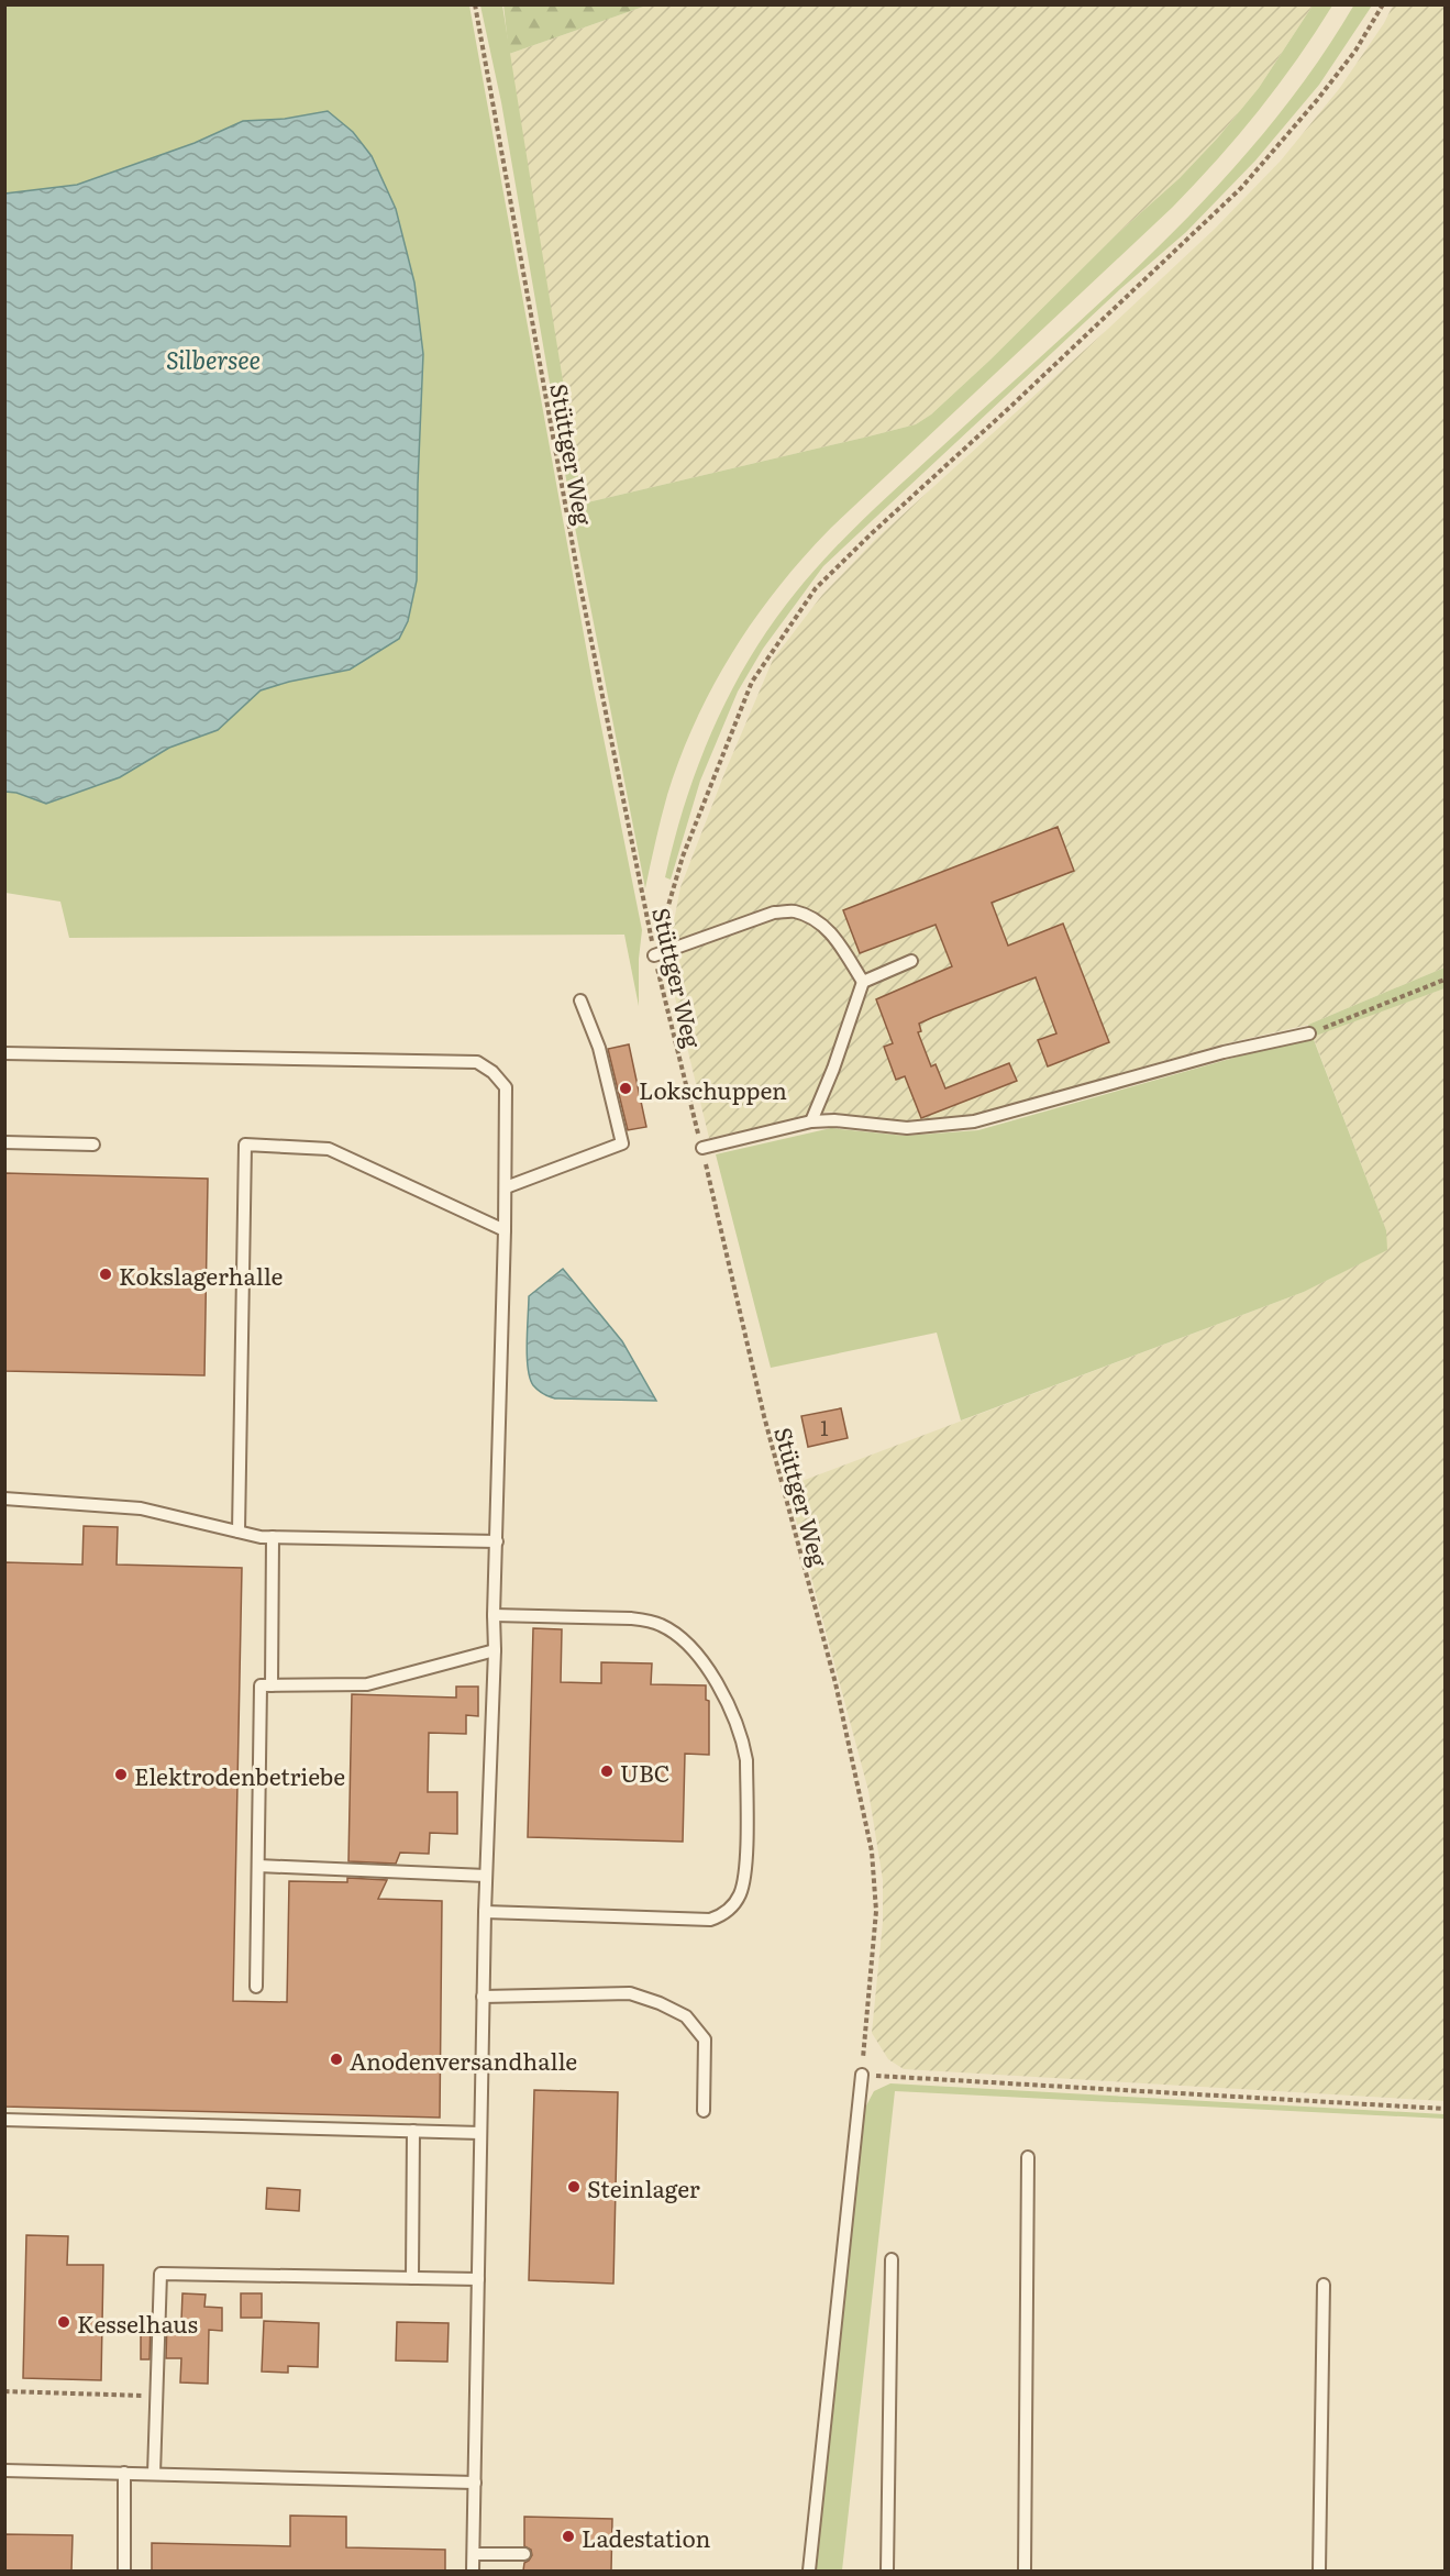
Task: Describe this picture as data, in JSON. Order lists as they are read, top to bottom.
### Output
{
  "streets": {
    "path": ["Stüttger Weg"]
  },
  "water": ["Silbersee"],
  "places": [
    "Lokschuppen",
    "Kokslagerhalle",
    "UBC",
    "Elektrodenbetriebe",
    "Anodenversandhalle",
    "Steinlager",
    "Kesselhaus",
    "Ladestation"
  ],
  "house_numbers": ["1"]
}
